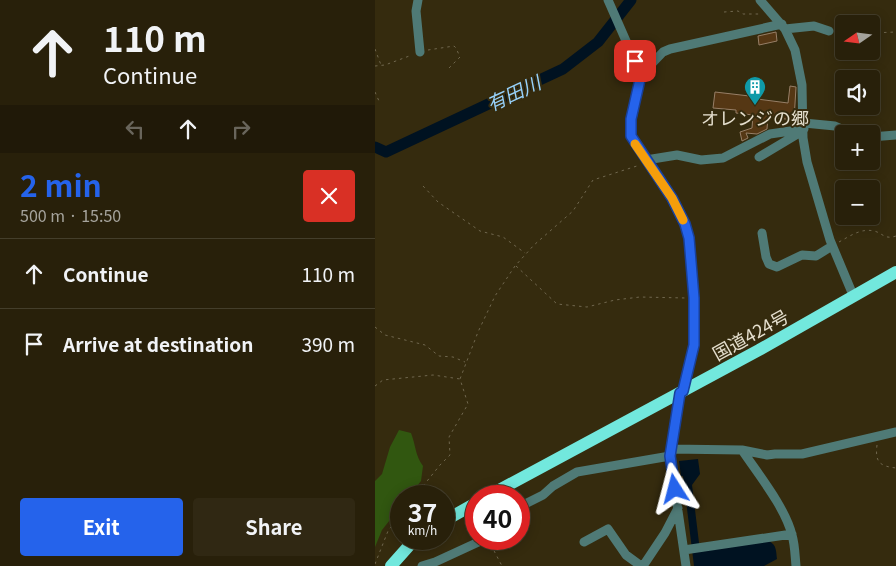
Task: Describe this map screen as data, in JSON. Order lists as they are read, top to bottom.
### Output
{
  "streets": {
    "highway": ["国道424号"]
  },
  "water": ["有田川"],
  "places": {
    "building": ["オレンジの郷"]
  },
  "north": "left",
  "page": {
    "turn": ["110 m", "Continue"],
    "map_buttons": ["+", "−"],
    "heading": ["2 min", "500 m · 15:50"],
    "list": [
      {
        "name": "Continue",
        "value": "110 m"
      },
      {
        "name": "Arrive at destination",
        "value": "390 m"
      }
    ],
    "speed": "37 km/h",
    "limit": "40",
    "buttons": ["Exit", "Share"]
  }
}
